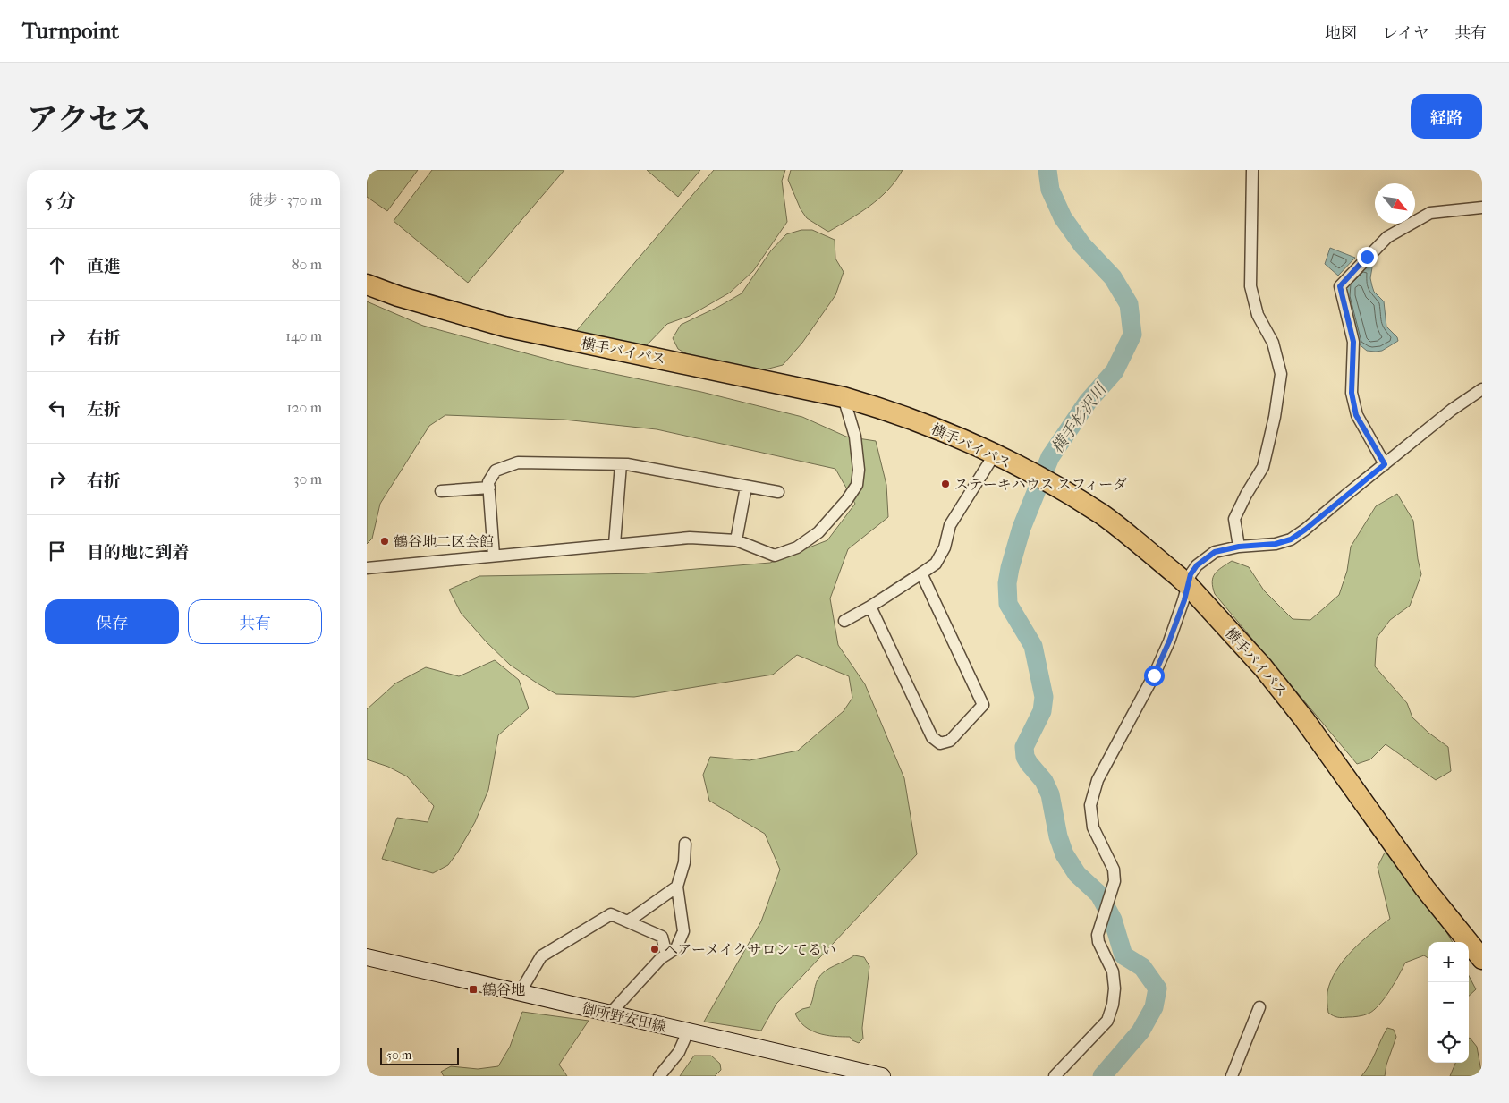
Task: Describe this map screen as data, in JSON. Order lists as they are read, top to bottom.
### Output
{
  "streets": {
    "highway": ["横手バイパス"],
    "main road": ["御所野安田線"]
  },
  "water": ["横手杉沢川"],
  "places": {
    "other": ["ステーキハウス スフィーダ", "鶴谷地二区会館", "ヘアーメイクサロン てるい"],
    "transit": ["鶴谷地"]
  },
  "scale_bar": "50 m",
  "north": "bottom right",
  "page": {
    "header": "Turnpoint",
    "nav": ["地図", "レイヤ", "共有"],
    "title": "アクセス",
    "buttons": [
      "経路",
      ["保存", "共有"]
    ],
    "heading": ["5 分", "徒歩 · 370 m"],
    "list": [
      ["直進", "80 m"],
      ["右折", "140 m"],
      ["左折", "120 m"],
      ["右折", "30 m"],
      "目的地に到着"
    ],
    "map_buttons": ["+", "−"],
    "scale": "50 m"
  }
}
